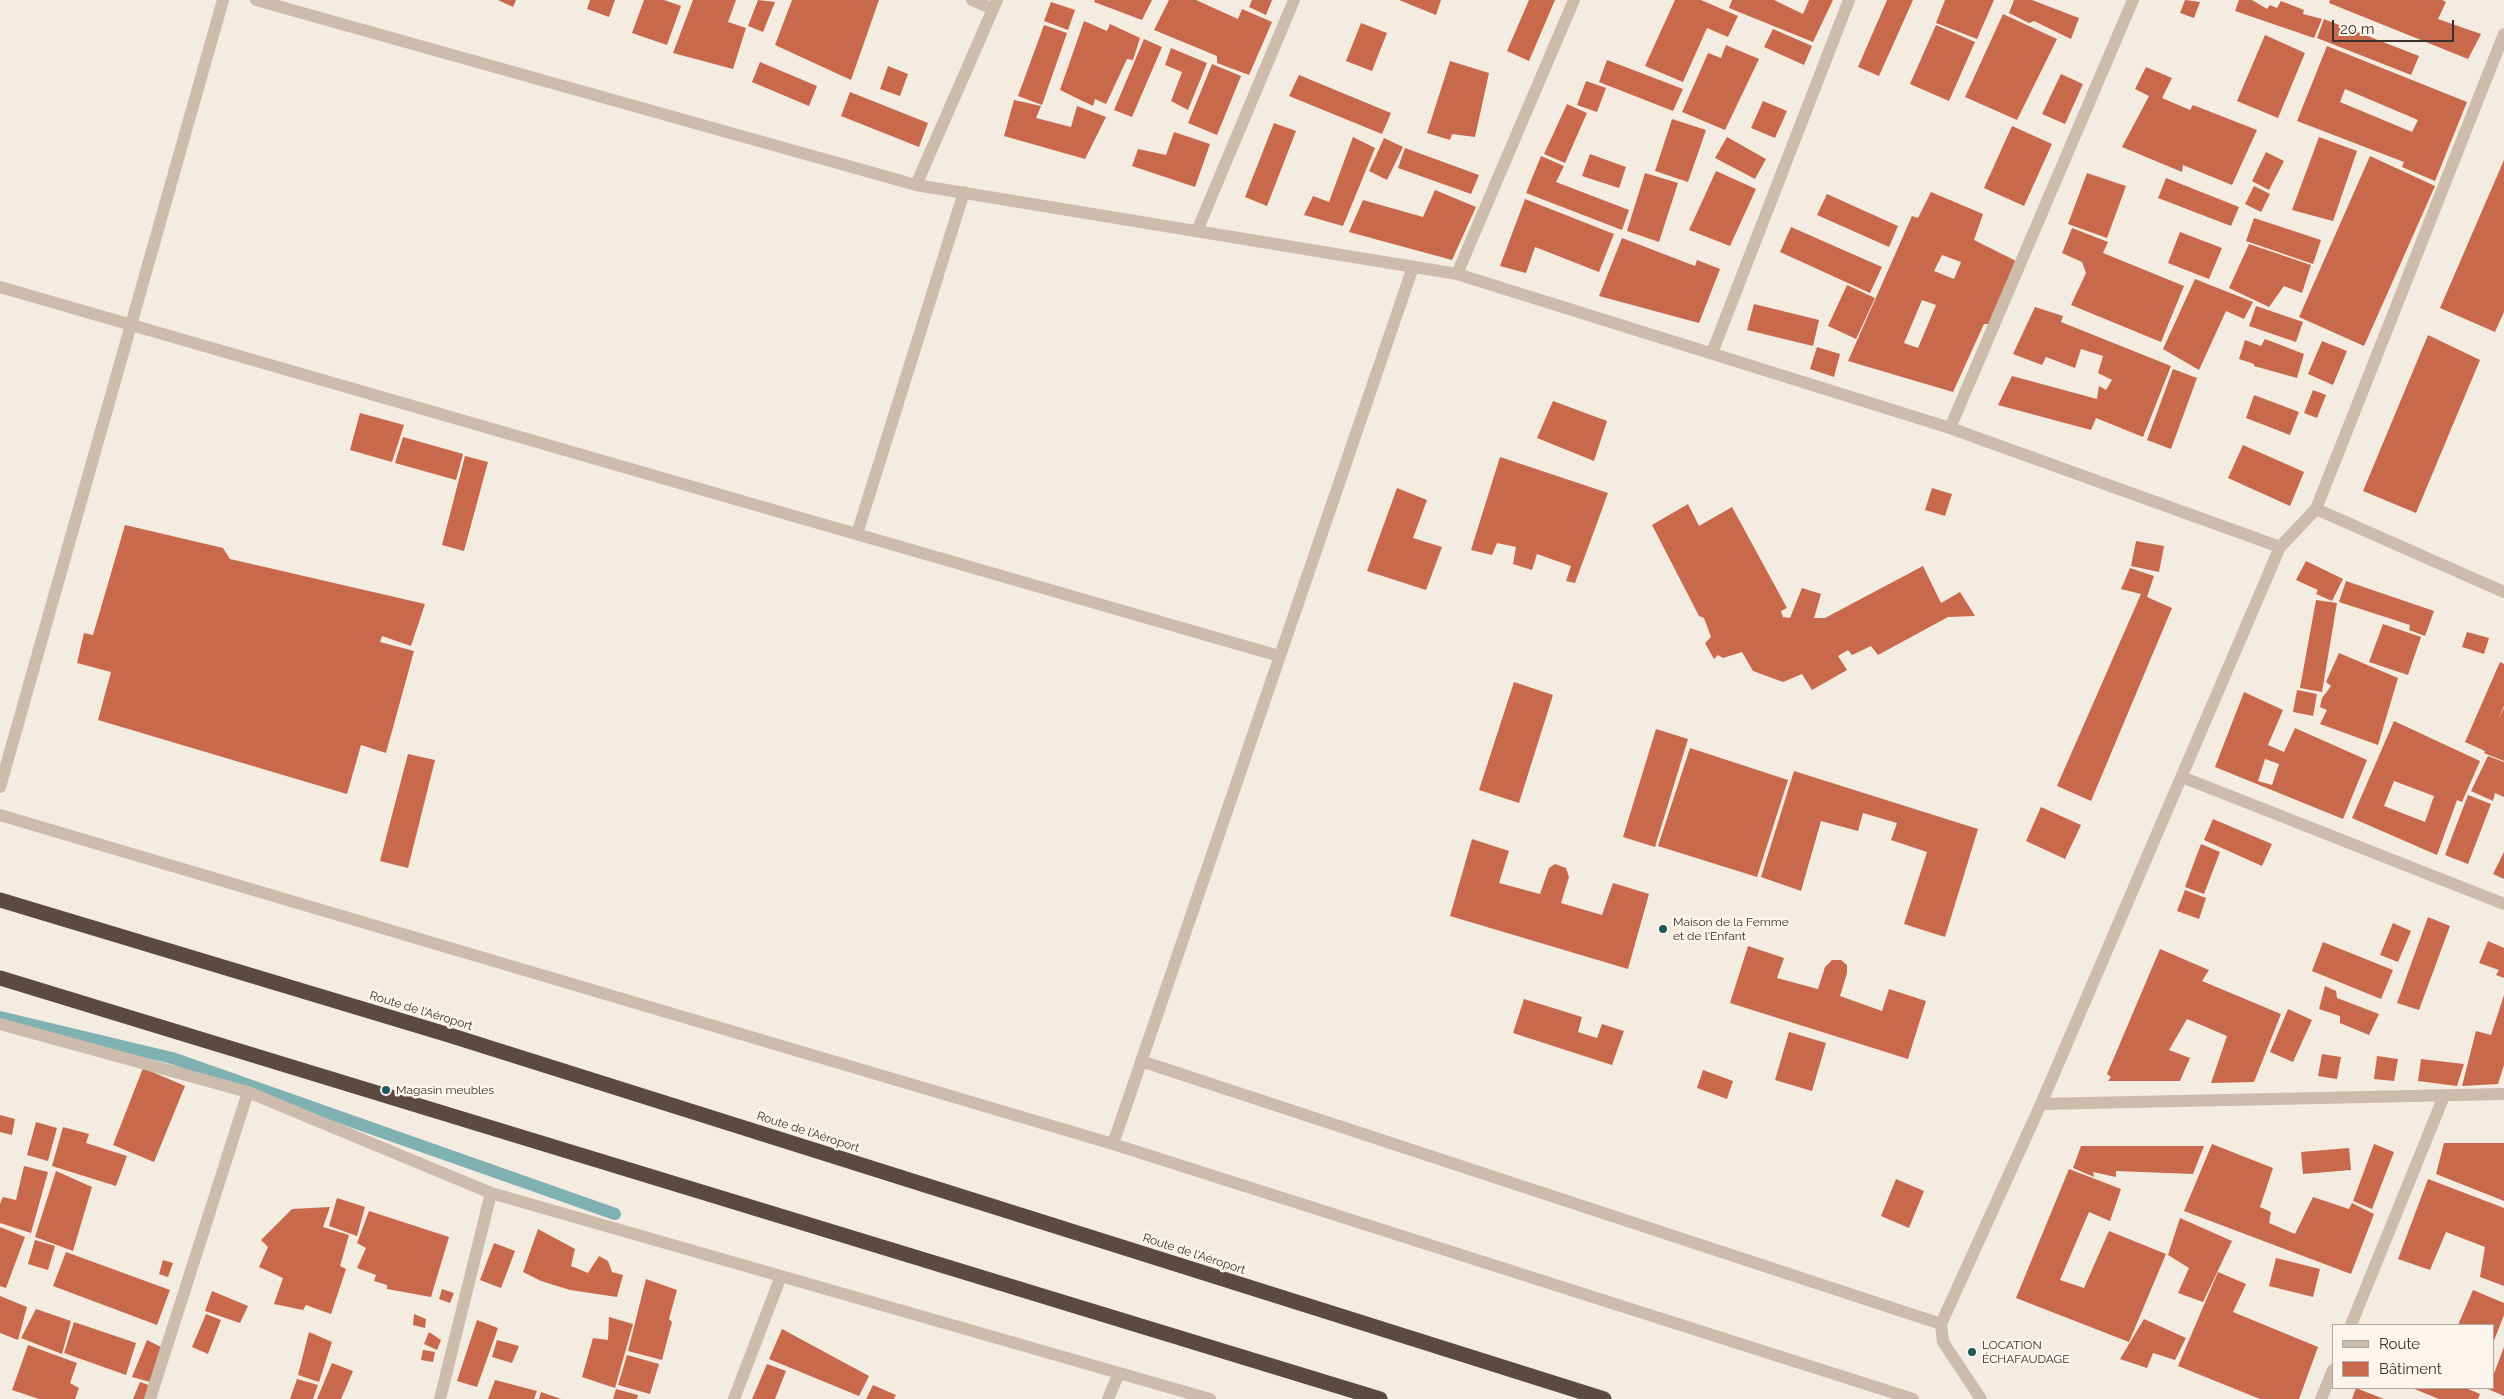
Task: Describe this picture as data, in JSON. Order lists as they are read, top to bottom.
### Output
{
  "streets": {
    "highway": ["Route de l'Aéroport"]
  },
  "places": ["Maison de la Femme et de l'Enfant", "Magasin meubles", "LOCATION ÉCHAFAUDAGE"],
  "legend": ["Route", "Bâtiment"],
  "scale_bar": "20 m"
}
